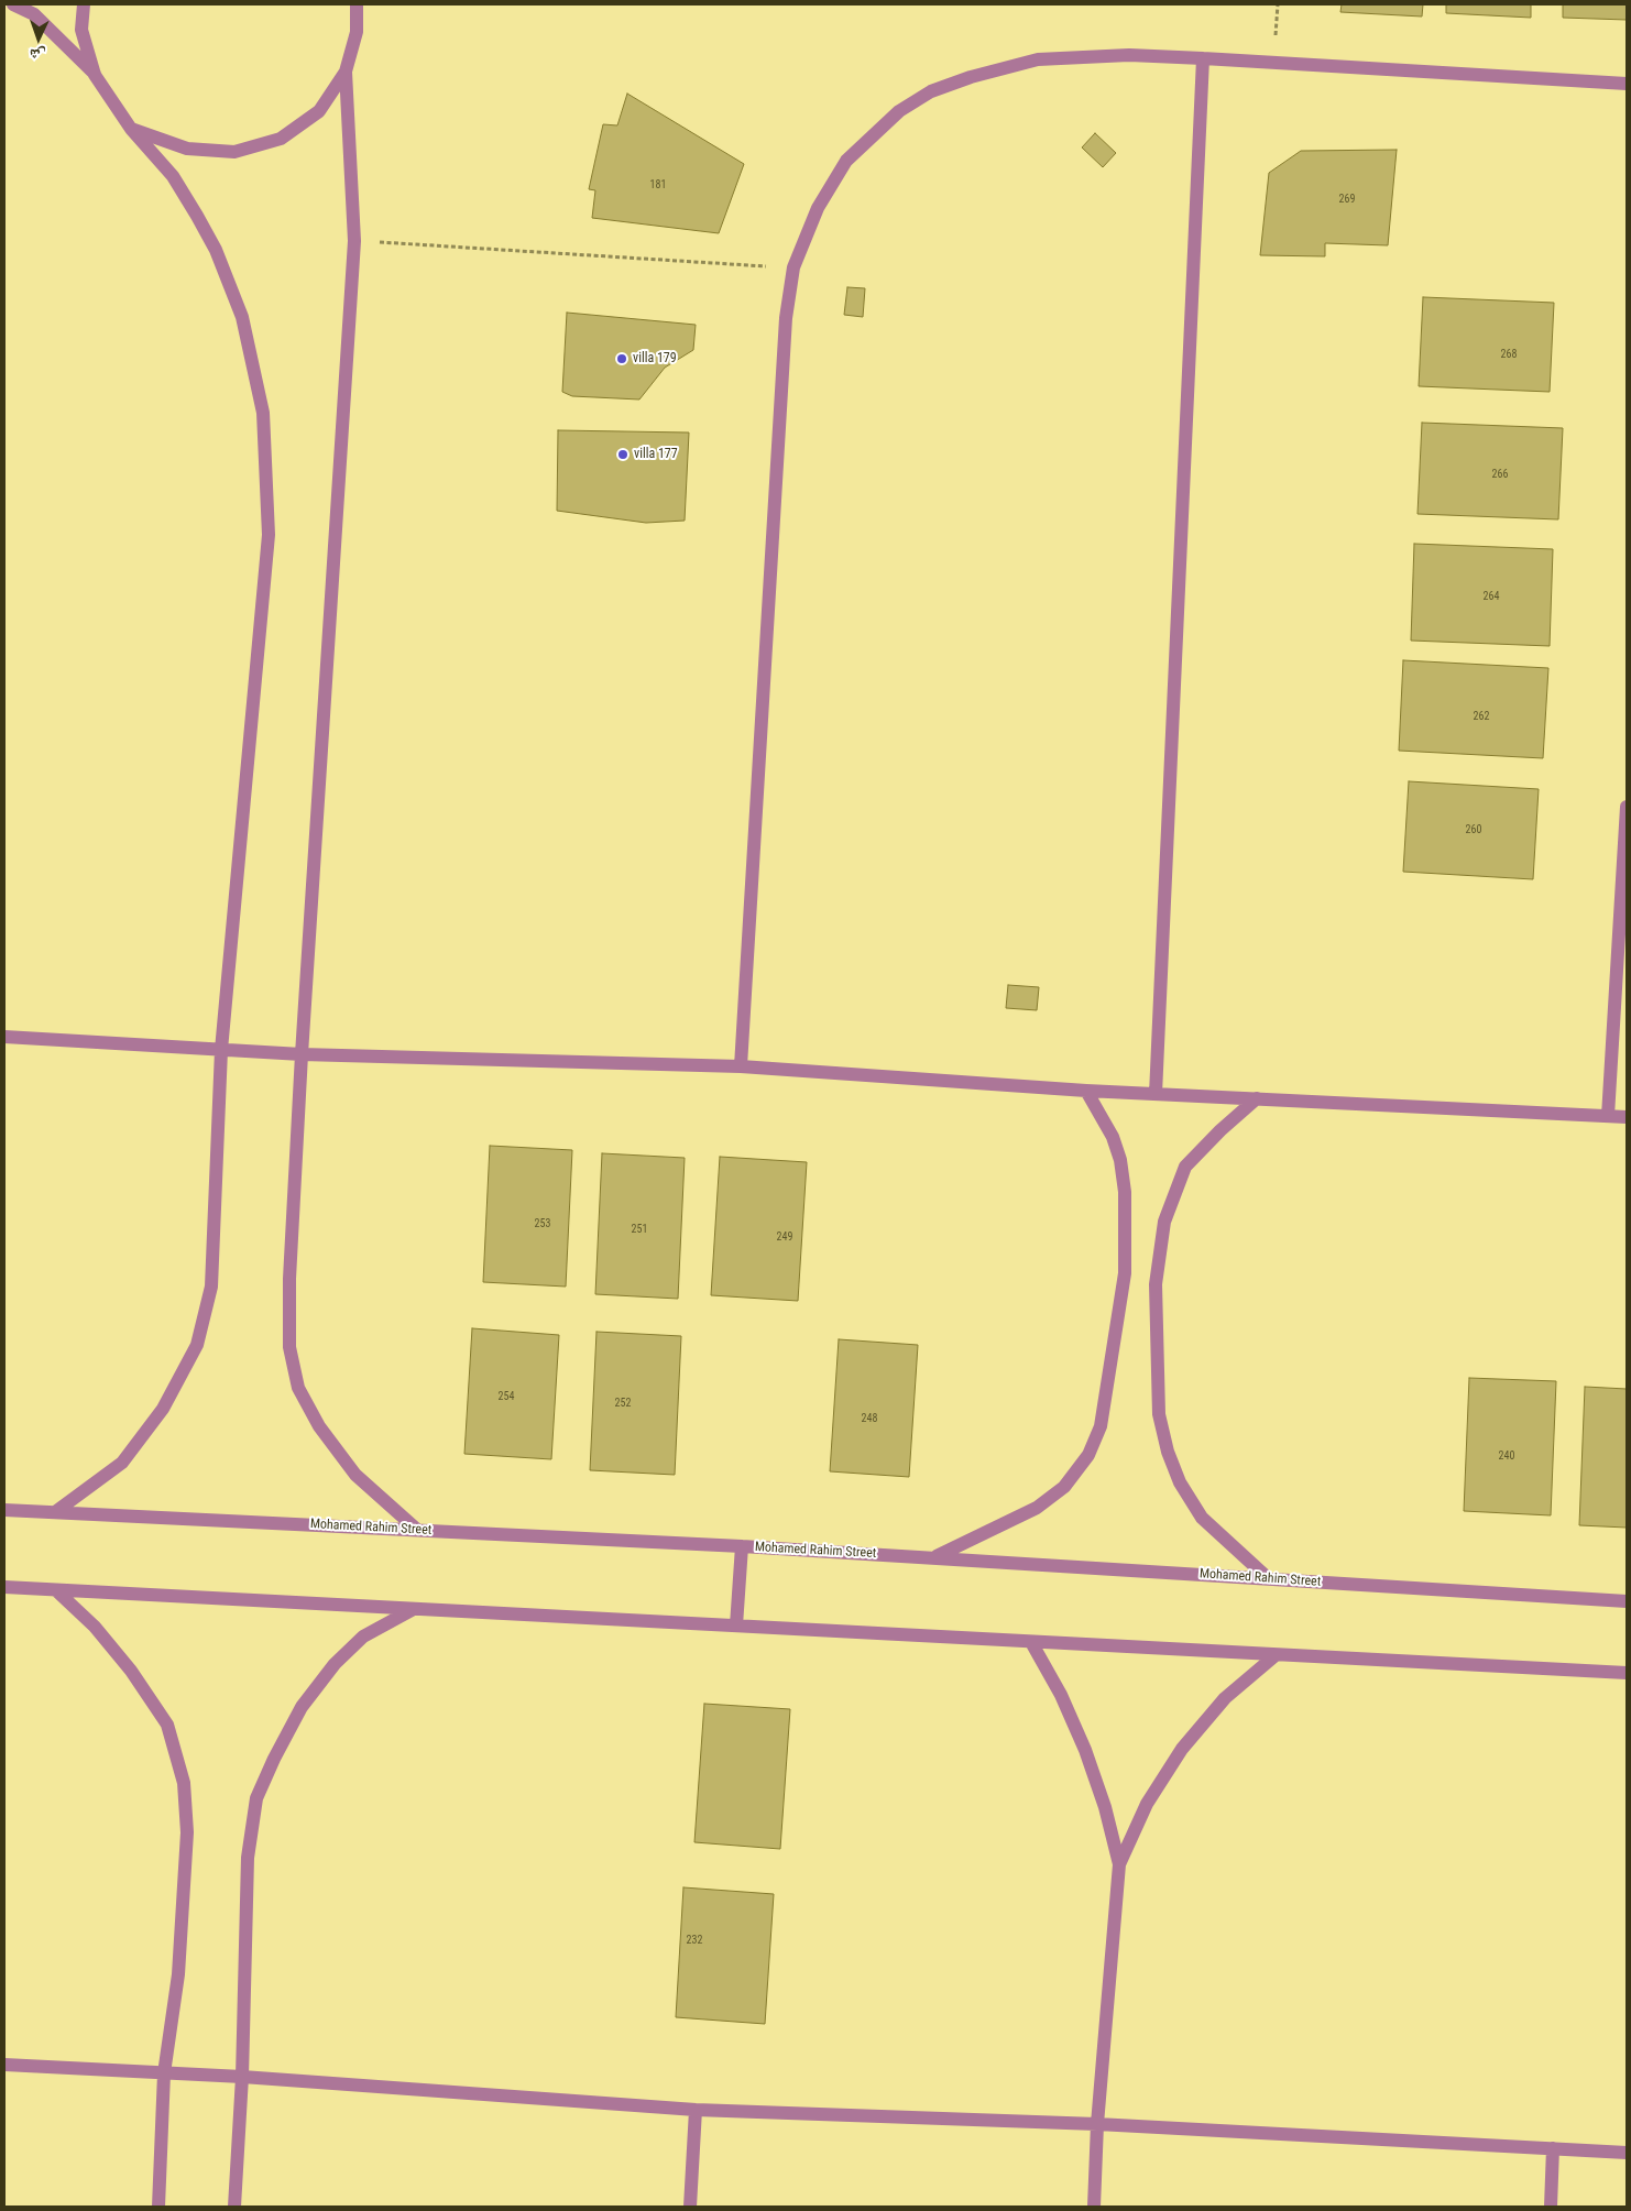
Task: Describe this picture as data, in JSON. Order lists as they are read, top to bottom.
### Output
{
  "streets": {
    "street": ["Mohamed Rahim Street"]
  },
  "places": ["villa 179", "villa 177"],
  "house_numbers": [
    "181",
    "269",
    "268",
    "266",
    "264",
    "262",
    "260",
    "253",
    "251",
    "249",
    "254",
    "252",
    "248",
    "240",
    "232"
  ],
  "north": "bottom"
}
